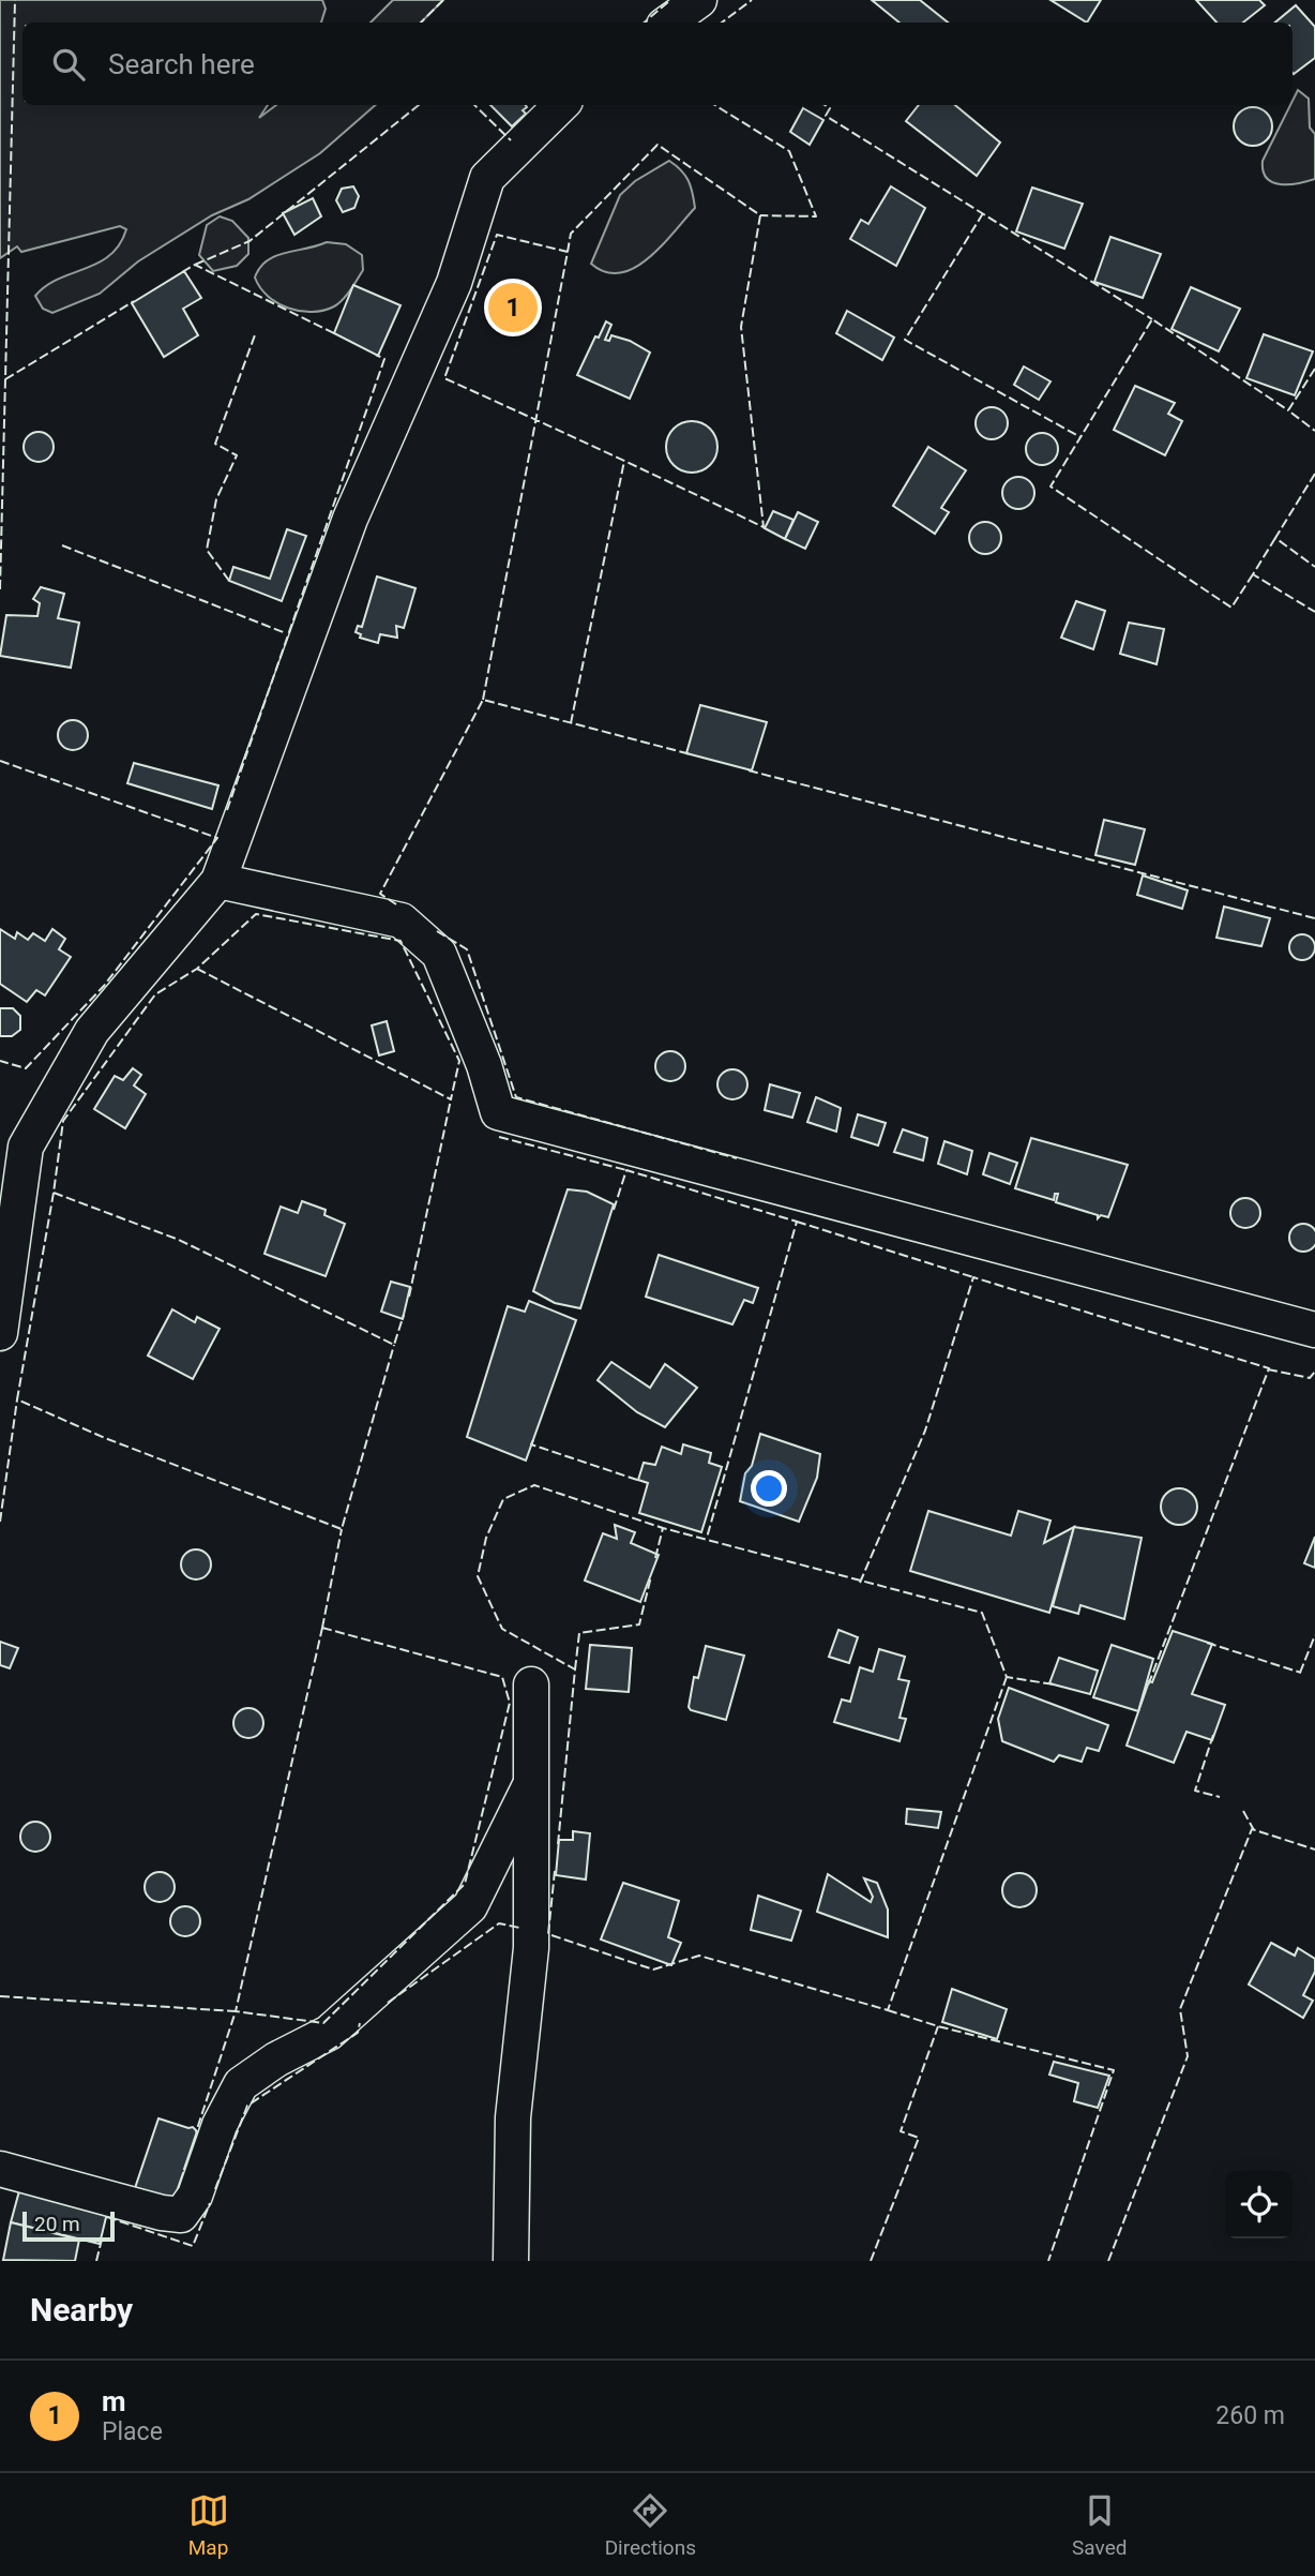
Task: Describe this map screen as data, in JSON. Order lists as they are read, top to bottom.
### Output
{
  "scale_bar": "20 m",
  "page": {
    "search": "Search here",
    "pins": "1",
    "scale": "20 m",
    "heading": "Nearby",
    "list": [
      {
        "mark": "1",
        "name": "m",
        "note": "Place",
        "value": "260 m"
      }
    ],
    "nav": ["Map", "Directions", "Saved"]
  }
}
